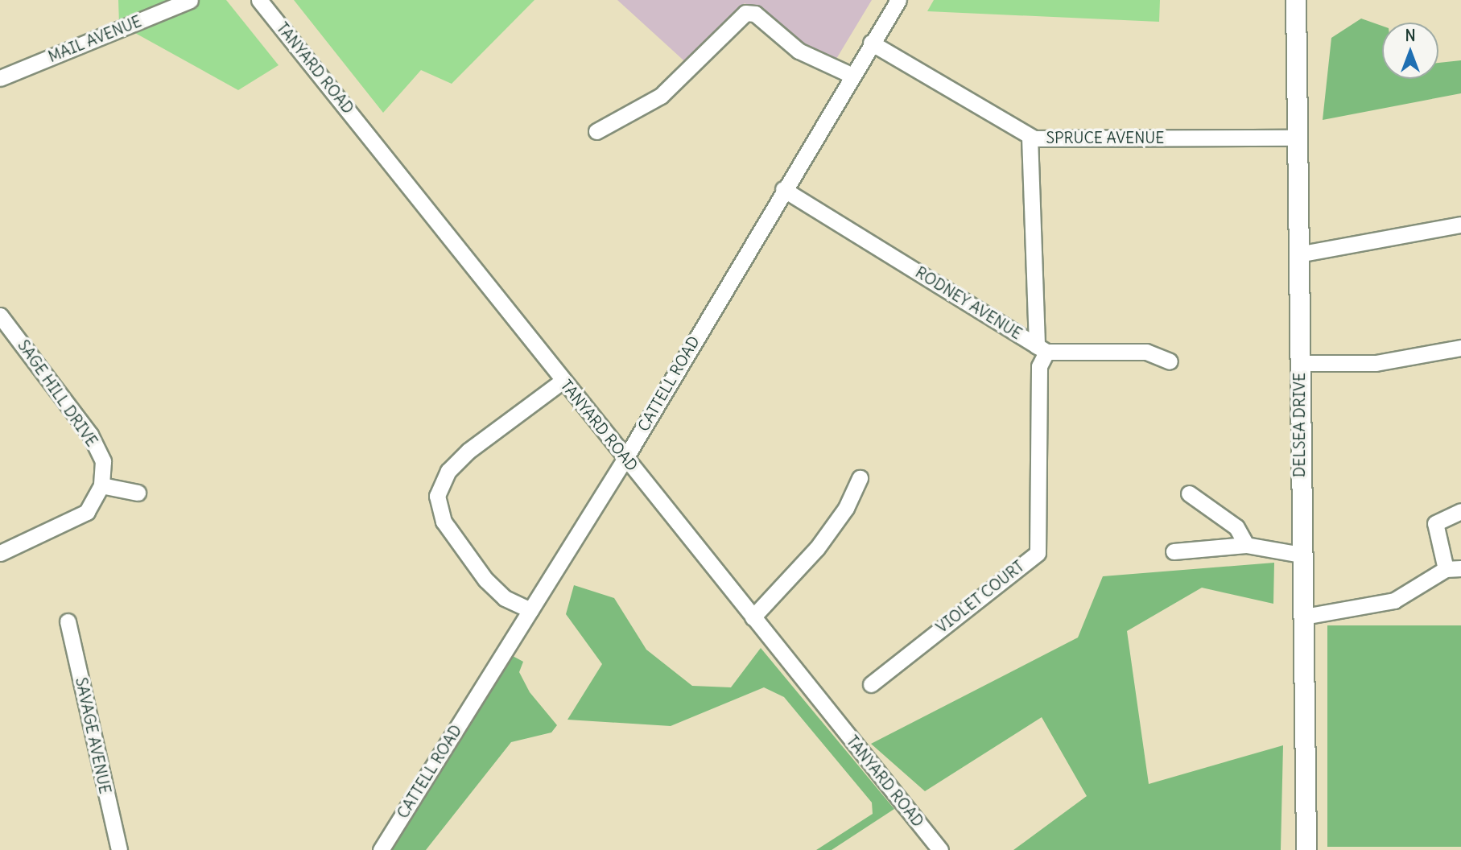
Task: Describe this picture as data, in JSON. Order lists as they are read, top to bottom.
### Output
{
  "streets": {
    "main road": ["DELSEA DRIVE"],
    "street": [
      "MAIL AVENUE",
      "TANYARD ROAD",
      "SPRUCE AVENUE",
      "RODNEY AVENUE",
      "CATTELL ROAD",
      "SAGE HILL DRIVE",
      "VIOLET COURT",
      "SAVAGE AVENUE"
    ]
  },
  "crossings": [
    ["TANYARD ROAD", "CATTELL ROAD"],
    ["SPRUCE AVENUE", "CATTELL ROAD"],
    ["SPRUCE AVENUE", "DELSEA DRIVE"],
    ["RODNEY AVENUE", "CATTELL ROAD"],
    ["RODNEY AVENUE", "VIOLET COURT"]
  ],
  "north": "top"
}
